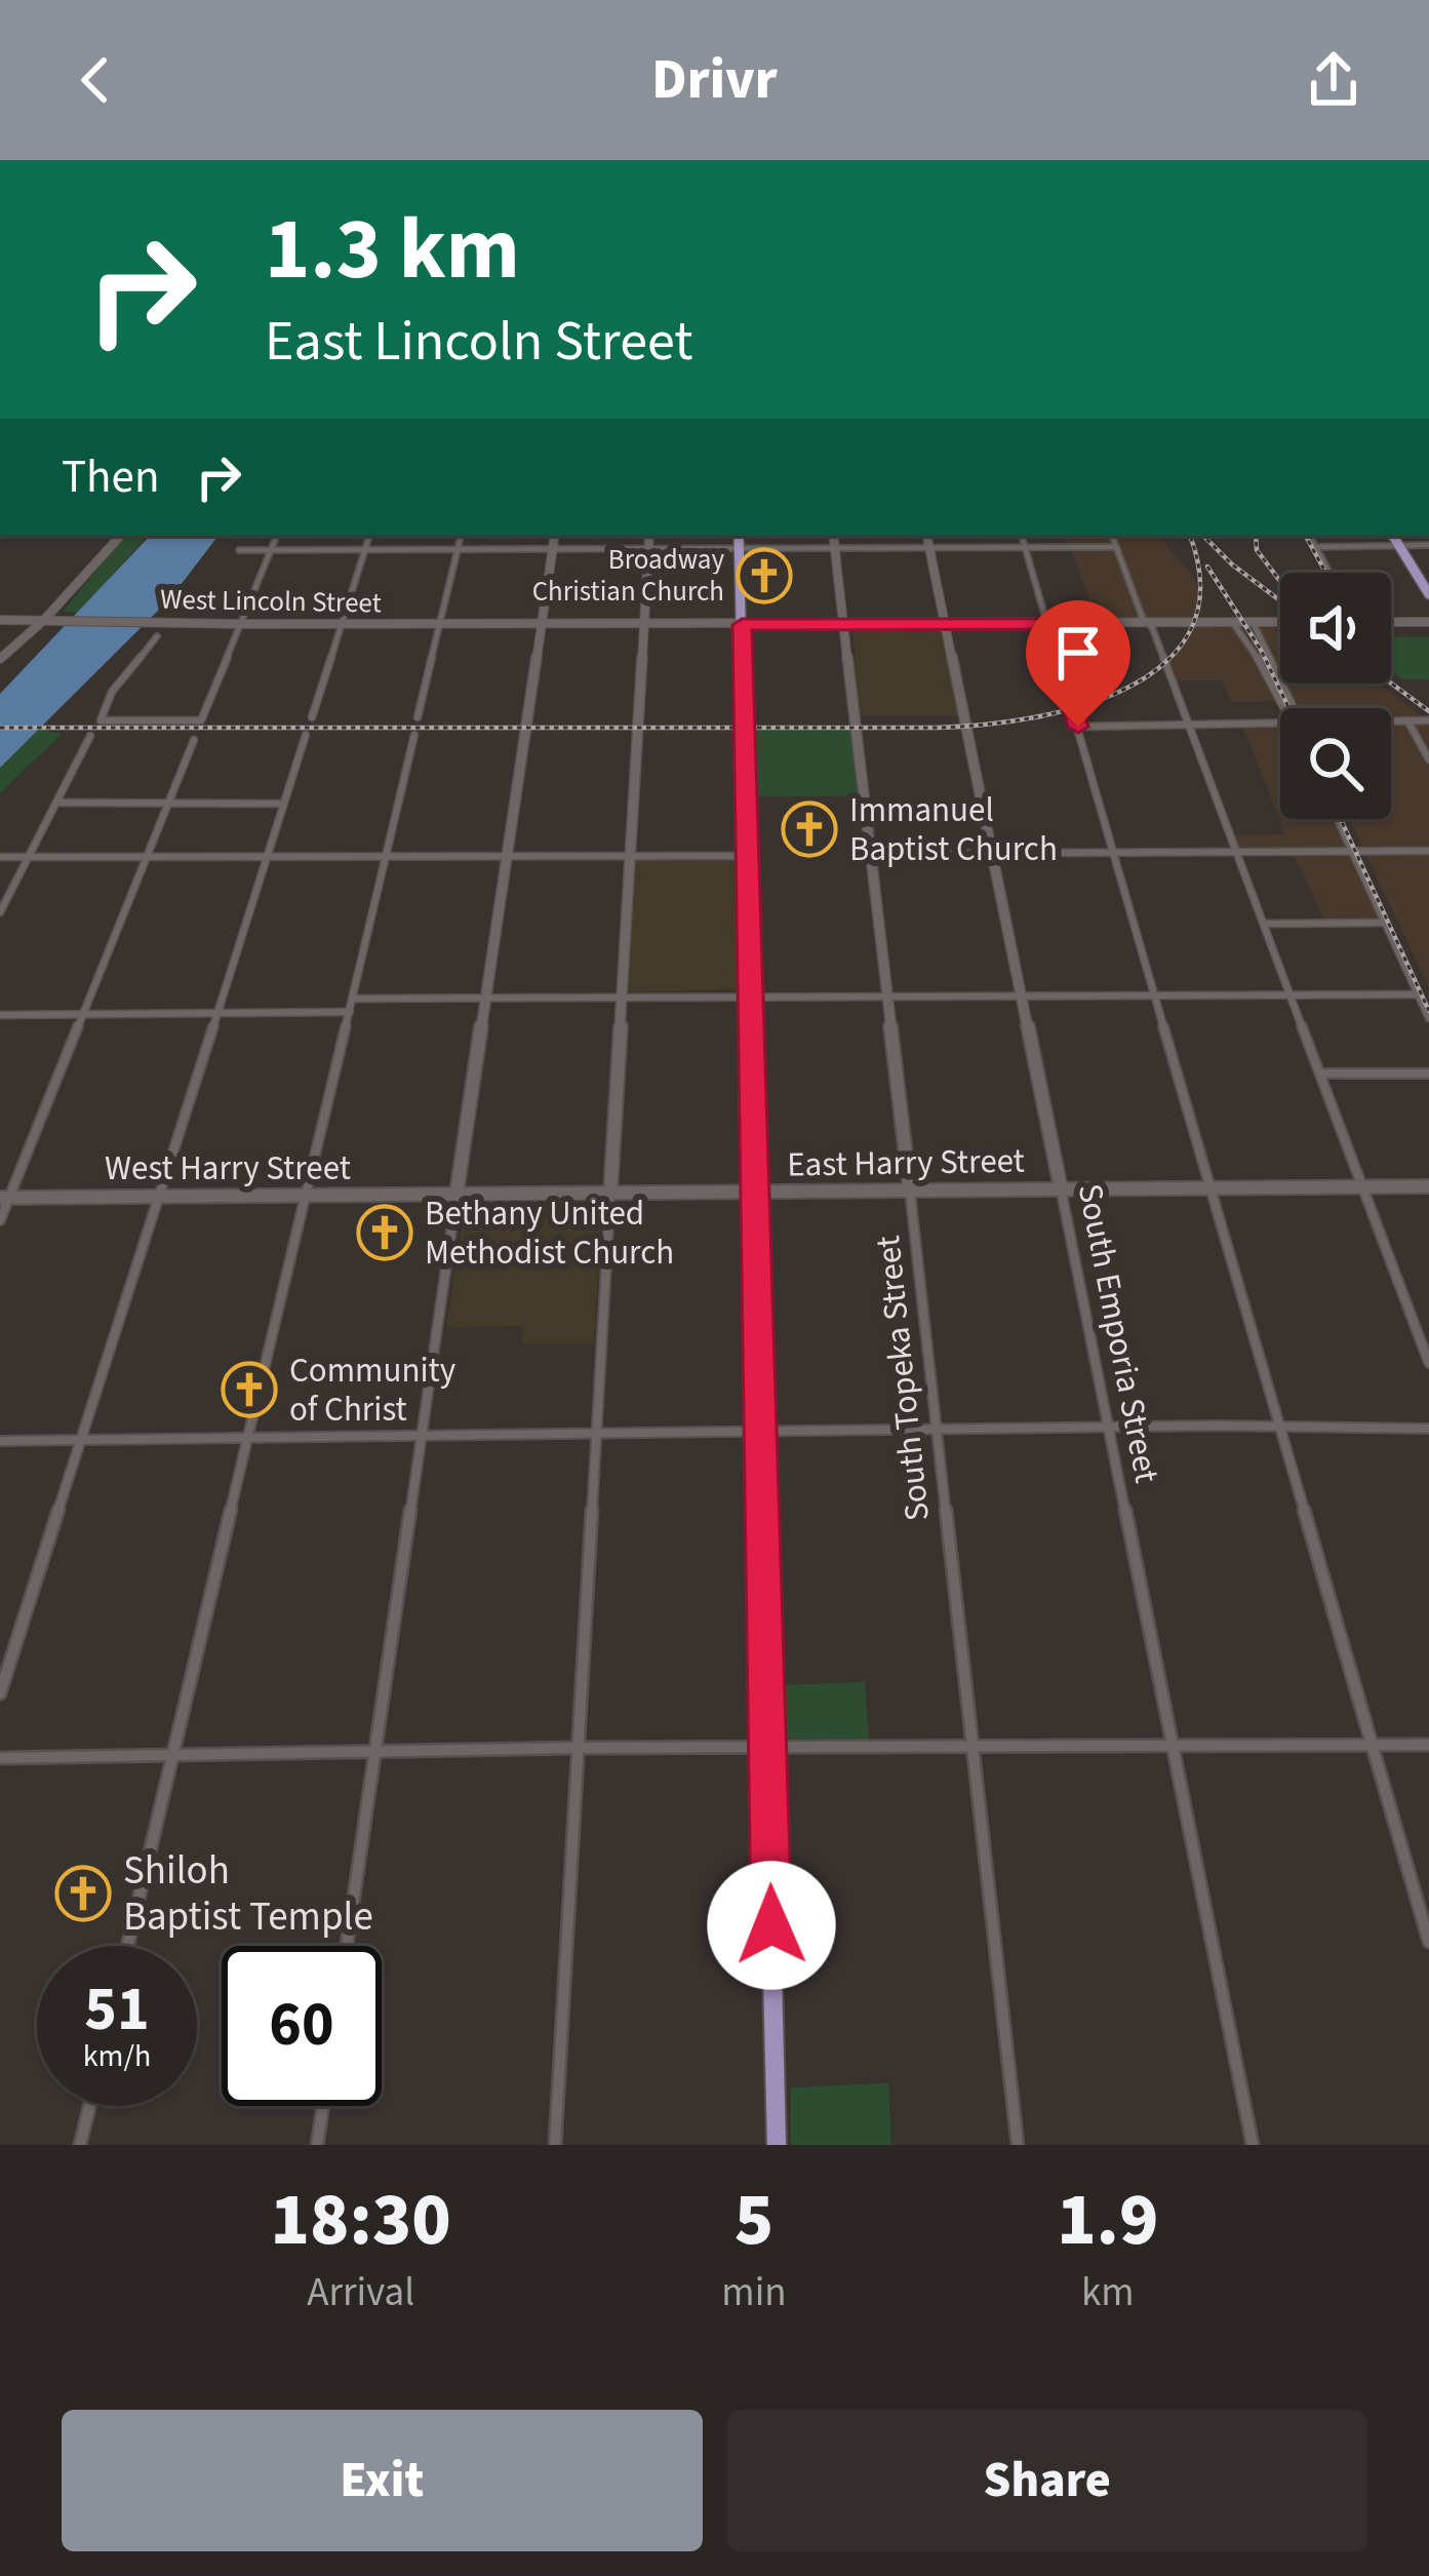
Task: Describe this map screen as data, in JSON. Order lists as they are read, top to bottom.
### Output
{
  "streets": {
    "street": [
      "West Lincoln Street",
      "East Harry Street",
      "West Harry Street",
      "South Emporia Street",
      "South Topeka Street"
    ]
  },
  "crossings": [
    ["West Lincoln Street", "South Emporia Street"],
    ["West Lincoln Street", "South Topeka Street"],
    ["East Harry Street", "West Harry Street"],
    ["East Harry Street", "South Emporia Street"],
    ["East Harry Street", "South Topeka Street"]
  ],
  "places": {
    "church": [
      "Broadway Christian Church",
      "Immanuel Baptist Church",
      "Bethany United Methodist Church",
      "Community of Christ",
      "Shiloh Baptist Temple"
    ]
  },
  "page": {
    "header": "Drivr",
    "turn": ["1.3 km", "East Lincoln Street"],
    "then": "Then",
    "speed": "51 km/h",
    "limit": "60",
    "eta": [
      "18:30",
      "Arrival",
      "5",
      "min",
      "1.9",
      "km"
    ],
    "buttons": ["Exit", "Share"]
  }
}
